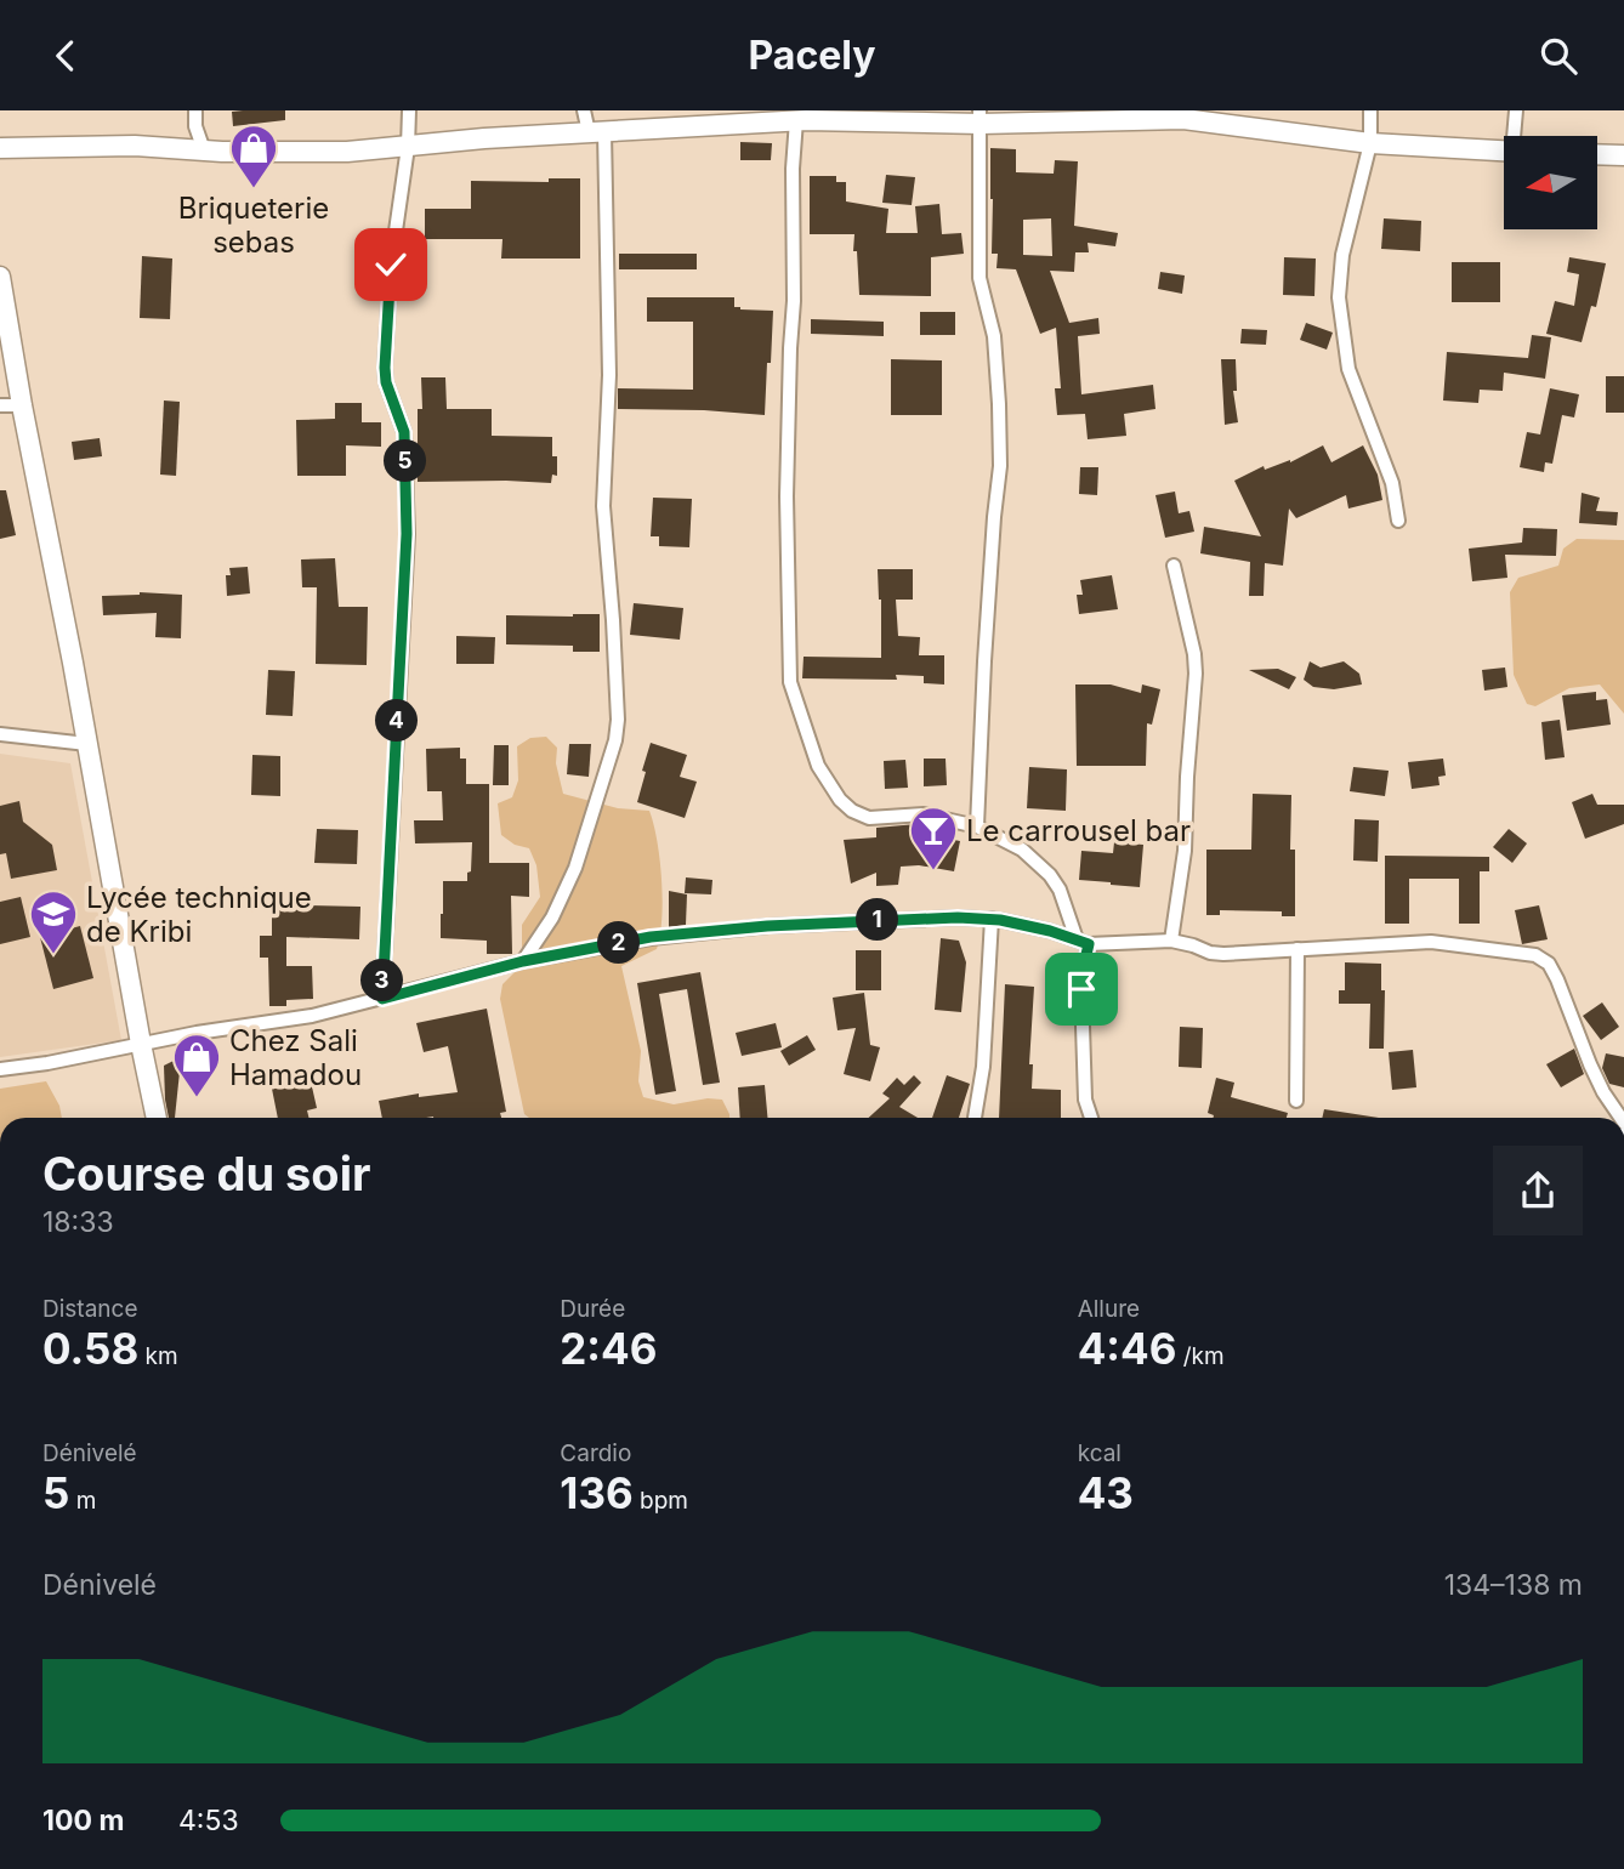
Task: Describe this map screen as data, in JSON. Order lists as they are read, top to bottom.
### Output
{
  "places": {
    "shop": ["Briqueterie sebas", "Chez Sali Hamadou"],
    "bar": ["Le carrousel bar"],
    "school or university": ["Lycée technique de Kribi"]
  },
  "north": "left",
  "page": {
    "header": "Pacely",
    "pins": [
      "5",
      "4",
      "1",
      "2",
      "3"
    ],
    "heading": ["Course du soir", "18:33"],
    "stats": [
      ["Distance", "0.58 km"],
      ["Durée", "2:46"],
      ["Allure", "4:46 /km"],
      ["Dénivelé", "5 m"],
      ["Cardio", "136 bpm"],
      ["kcal", "43"]
    ],
    "chart": ["Dénivelé", "134–138 m"],
    "list": [
      {
        "name": "100 m",
        "note": "4:53"
      }
    ]
  }
}
